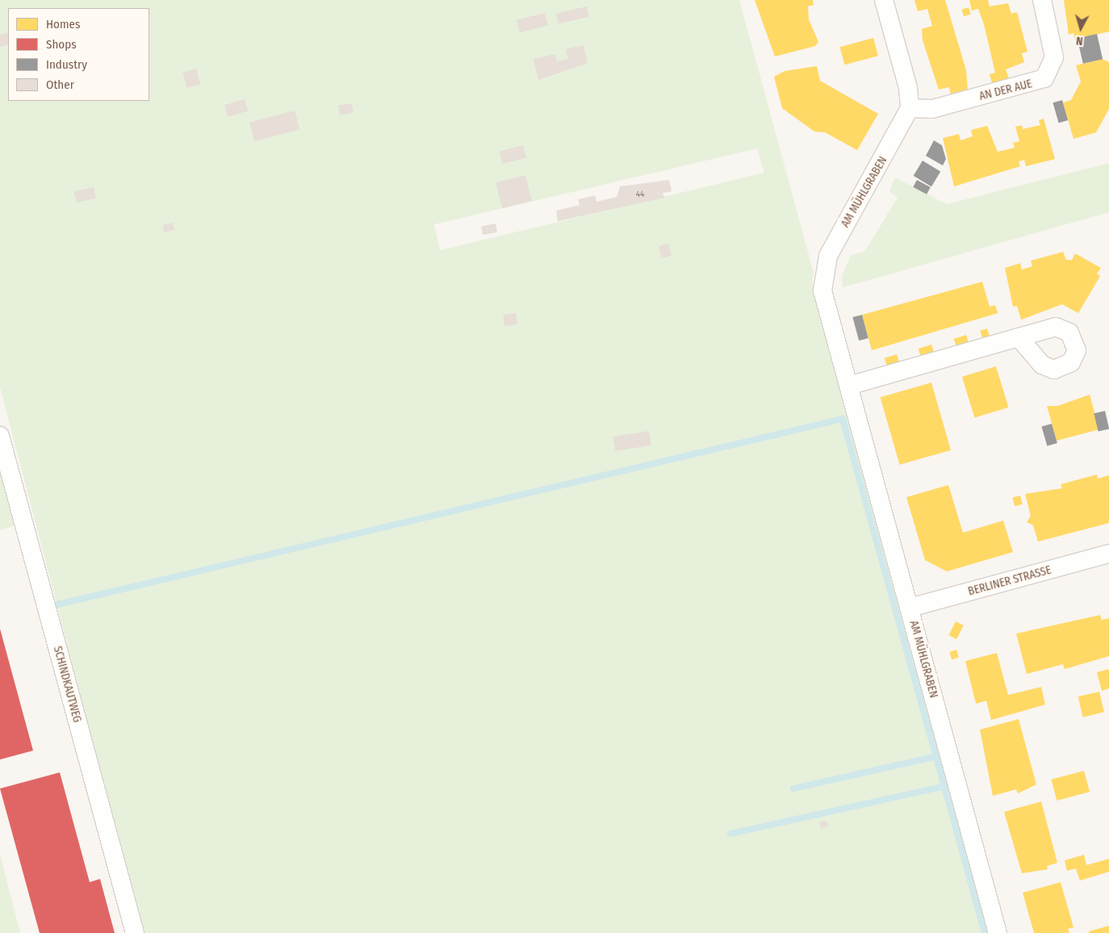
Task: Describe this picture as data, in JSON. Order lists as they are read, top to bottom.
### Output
{
  "streets": {
    "street": [
      "AN DER AUE",
      "AM MÜHLGRABEN",
      "BERLINER STRASSE",
      "SCHINDKAUTWEG"
    ]
  },
  "crossings": [
    ["AN DER AUE", "AM MÜHLGRABEN"],
    ["AM MÜHLGRABEN", "BERLINER STRASSE"]
  ],
  "house_numbers": ["44"],
  "legend": [
    "Homes",
    "Shops",
    "Industry",
    "Other"
  ],
  "north": "bottom"
}
